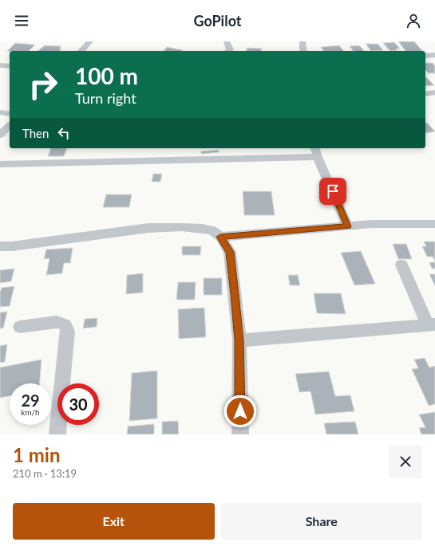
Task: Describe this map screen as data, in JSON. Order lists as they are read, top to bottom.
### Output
{
  "page": {
    "header": "GoPilot",
    "turn": ["100 m", "Turn right"],
    "then": "Then",
    "speed": "29 km/h",
    "limit": "30",
    "heading": ["1 min", "210 m · 13:19"],
    "buttons": ["Exit", "Share"]
  }
}
